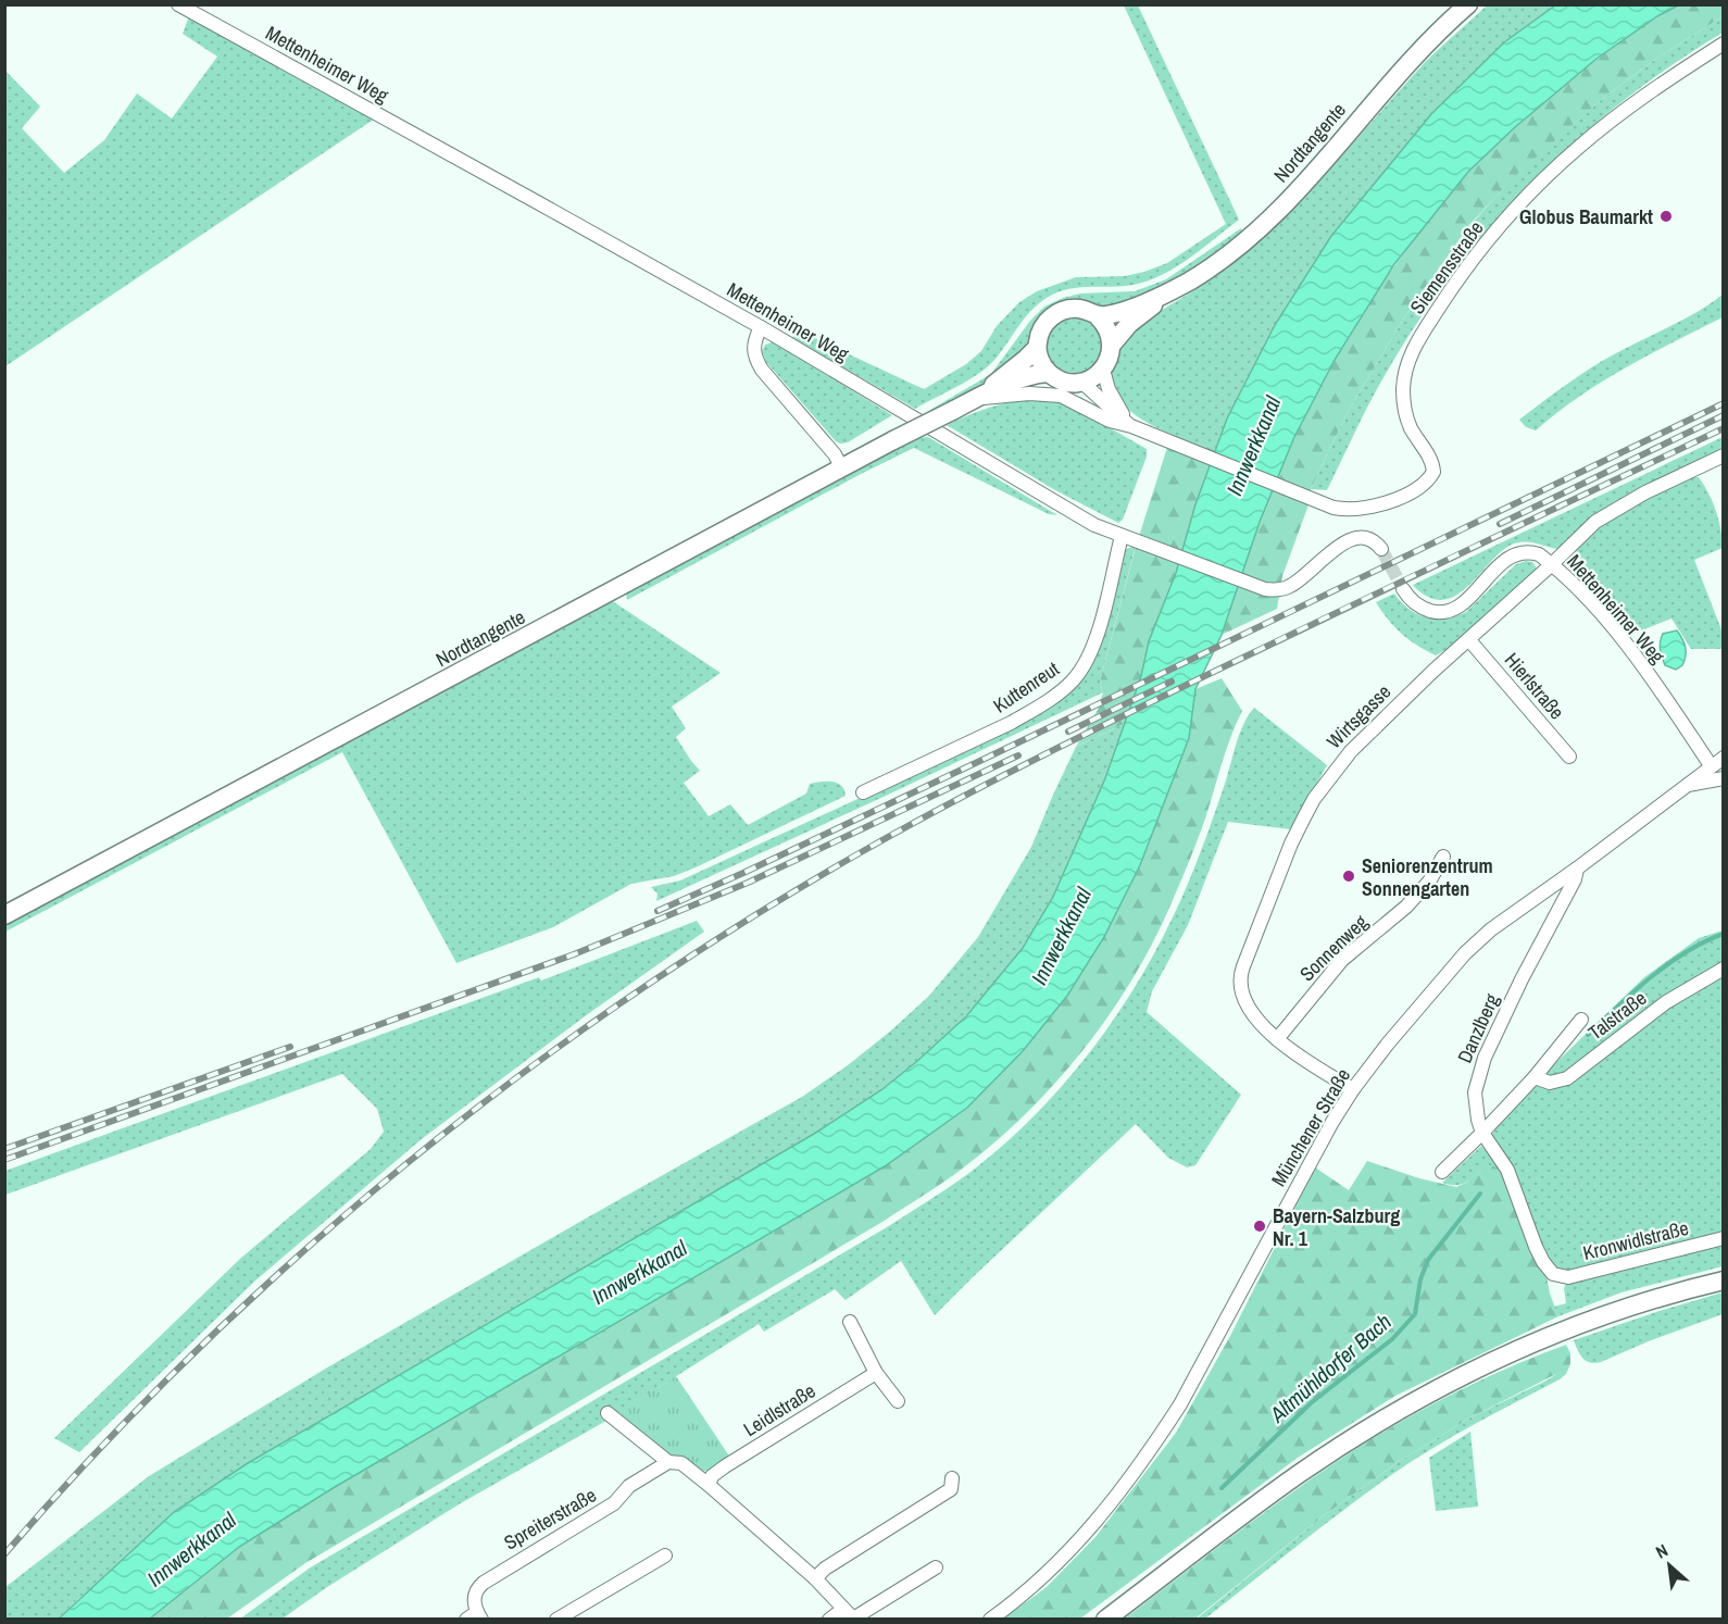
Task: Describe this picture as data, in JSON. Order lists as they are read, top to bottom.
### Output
{
  "streets": {
    "main road": ["Nordtangente"],
    "street": [
      "Mettenheimer Weg",
      "Siemensstraße",
      "Hierlstraße",
      "Kuttenreut",
      "Wirtsgasse",
      "Sonnenweg",
      "Talstraße",
      "Danzlberg",
      "Münchener Straße",
      "Kronwidlstraße",
      "Leidlstraße",
      "Spreiterstraße"
    ]
  },
  "crossings": [
    ["Mettenheimer Weg", "Kuttenreut"],
    ["Mettenheimer Weg", "Wirtsgasse"],
    ["Mettenheimer Weg", "Münchener Straße"],
    ["Hierlstraße", "Wirtsgasse"],
    ["Wirtsgasse", "Sonnenweg"],
    ["Wirtsgasse", "Münchener Straße"],
    ["Talstraße", "Danzlberg"],
    ["Danzlberg", "Münchener Straße"],
    ["Danzlberg", "Kronwidlstraße"]
  ],
  "water": ["Innwerkkanal", "Altmühldorfer Bach"],
  "places": ["Globus Baumarkt", "Seniorenzentrum Sonnengarten", "Bayern-Salzburg Nr. 1"],
  "north": "top left"
}
